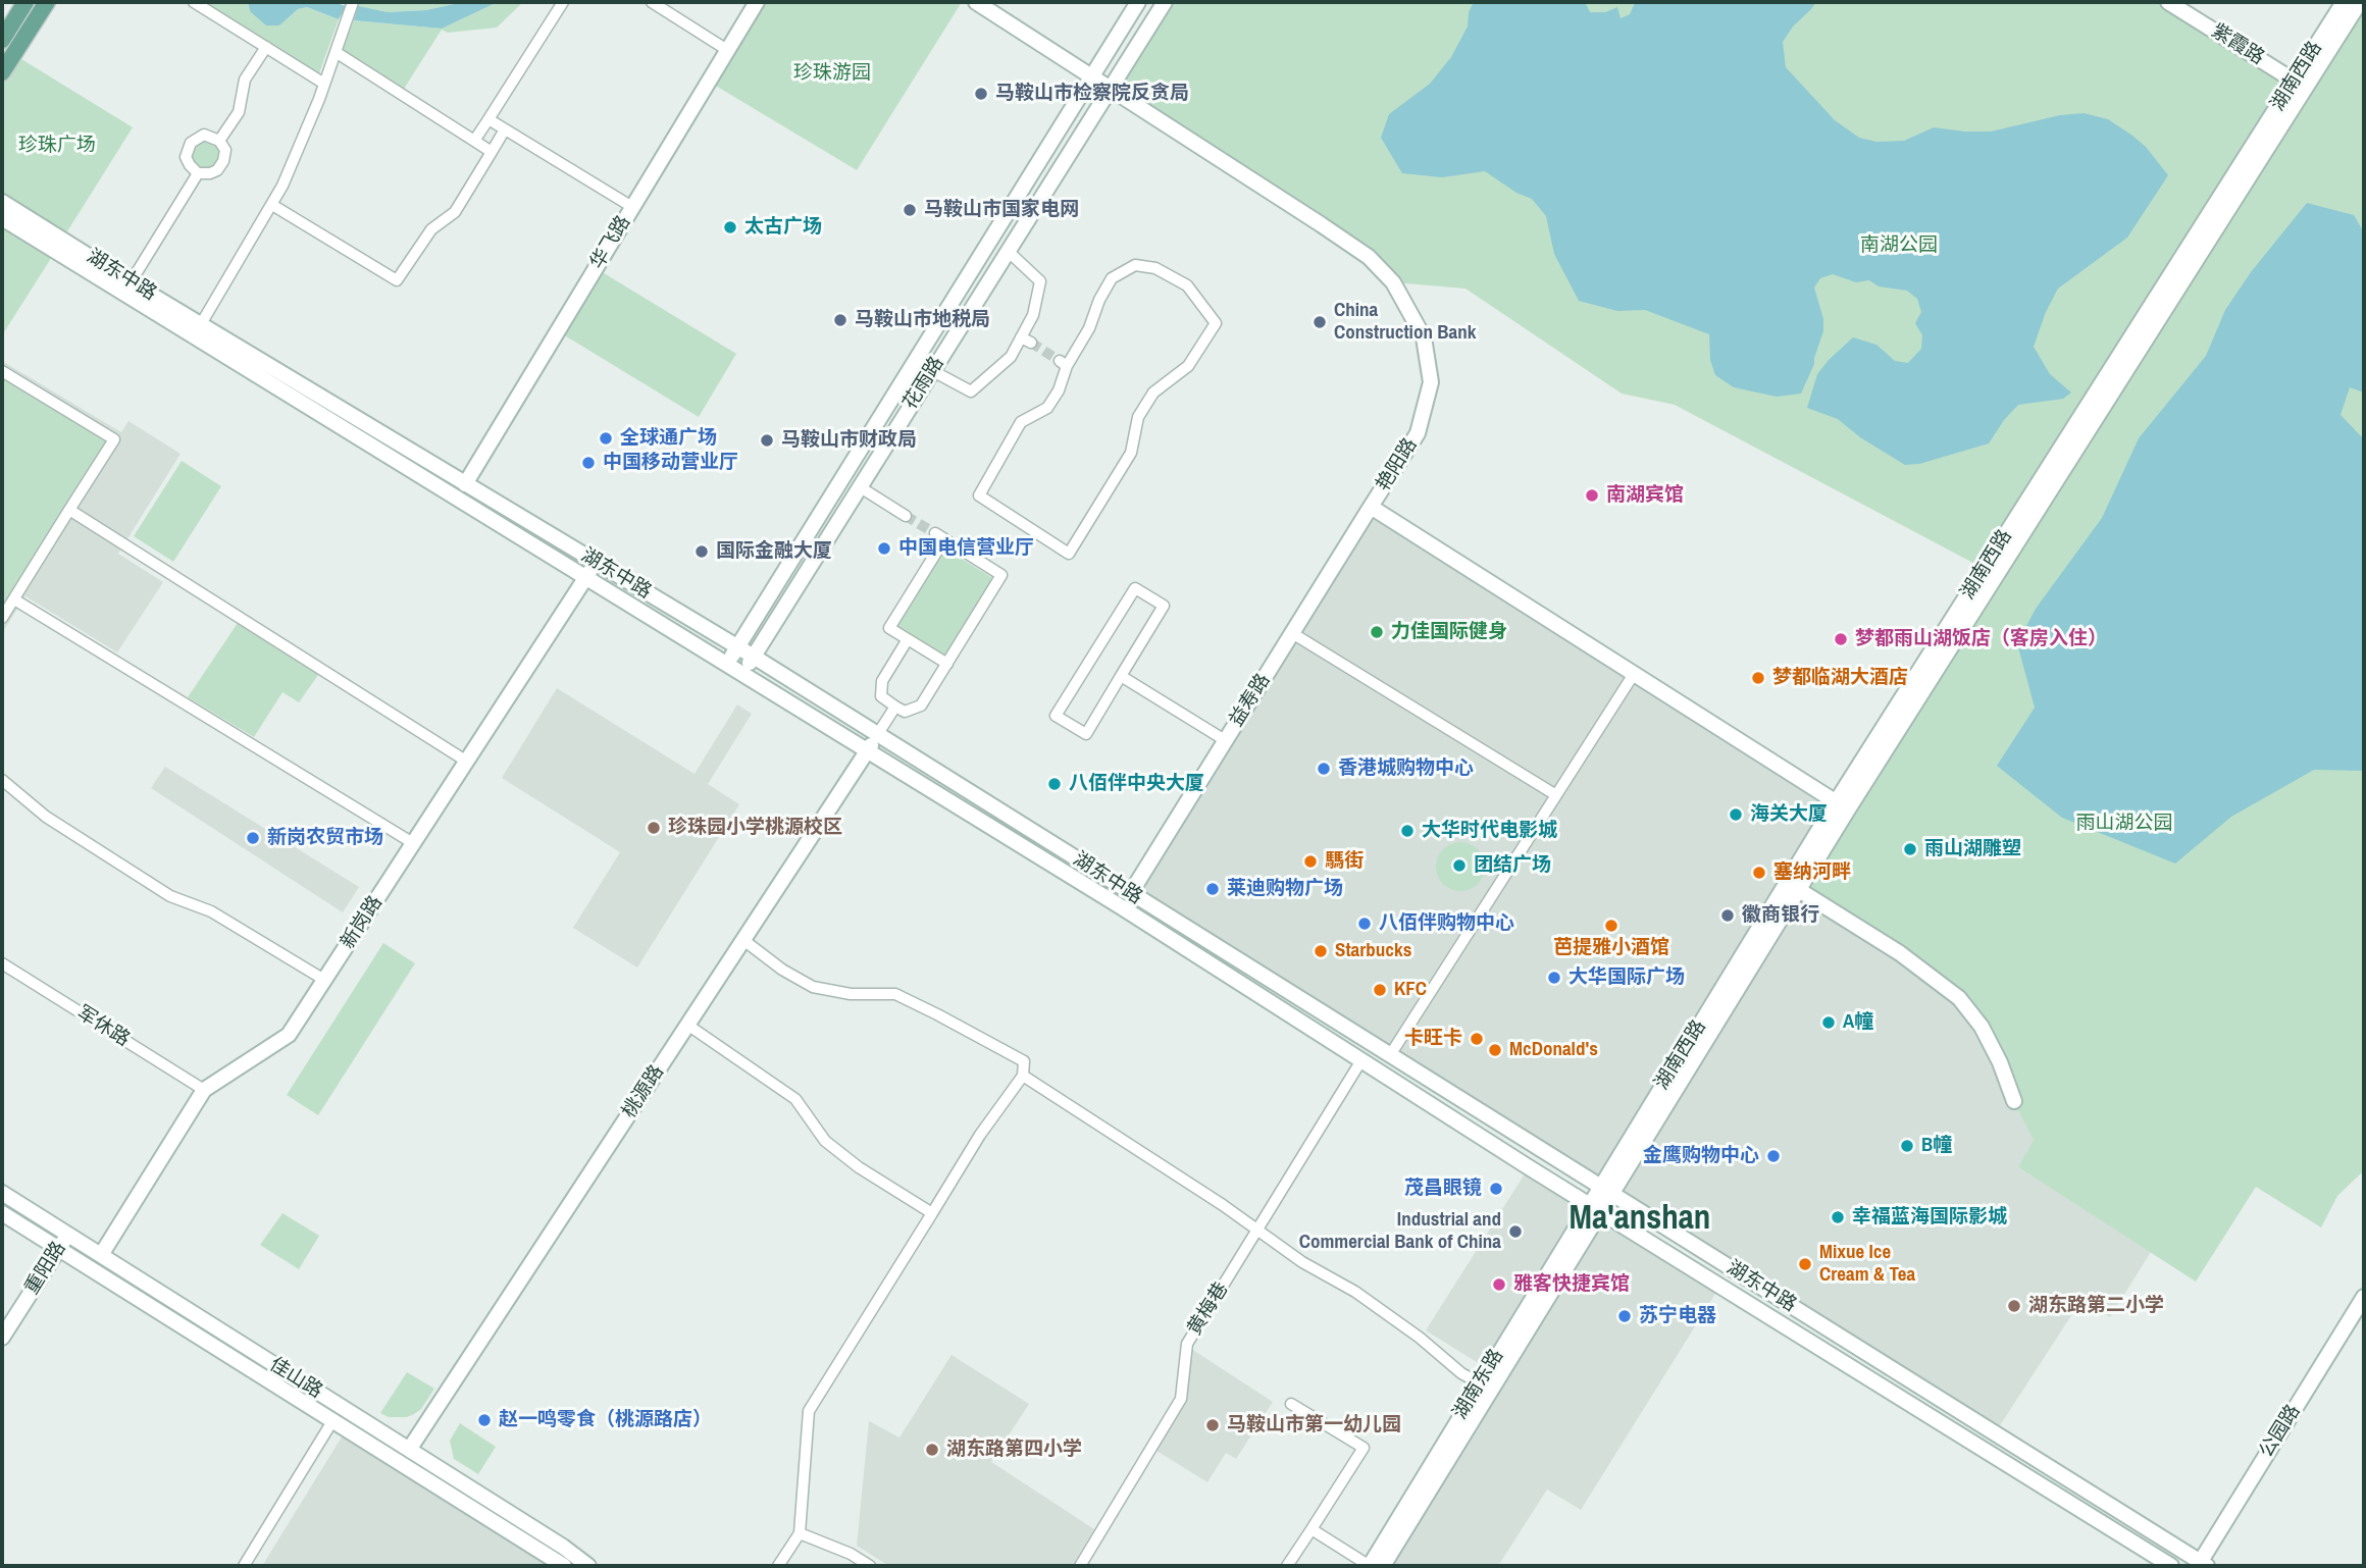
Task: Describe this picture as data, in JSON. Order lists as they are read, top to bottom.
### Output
{
  "streets": {
    "main road": [
      "紫霞路",
      "湖南西路",
      "华飞路",
      "湖东中路",
      "花雨路",
      "艳阳路",
      "益寿路",
      "新岗路",
      "桃源路",
      "重阳路",
      "佳山路",
      "湖南东路",
      "公园路"
    ],
    "street": ["军休路", "黄梅巷"]
  },
  "crossings": [
    ["紫霞路", "湖南西路"],
    ["湖南西路", "湖东中路"],
    ["湖南西路", "艳阳路"],
    ["华飞路", "湖东中路"],
    ["湖东中路", "花雨路"],
    ["湖东中路", "益寿路"],
    ["湖东中路", "新岗路"],
    ["湖东中路", "桃源路"],
    ["湖东中路", "黄梅巷"],
    ["湖东中路", "湖南东路"],
    ["湖东中路", "公园路"],
    ["花雨路", "艳阳路"],
    ["艳阳路", "益寿路"],
    ["新岗路", "军休路"],
    ["新岗路", "佳山路"],
    ["桃源路", "佳山路"],
    ["重阳路", "佳山路"]
  ],
  "districts": ["Ma'anshan"],
  "parks": [
    "珍珠游园",
    "珍珠广场",
    "南湖公园",
    "雨山湖公园"
  ],
  "places": [
    "马鞍山市检察院反贪局",
    "马鞍山市国家电网",
    "太古广场",
    "马鞍山市地税局",
    "China Construction Bank",
    "全球通广场",
    "马鞍山市财政局",
    "中国移动营业厅",
    "南湖宾馆",
    "中国电信营业厅",
    "国际金融大厦",
    "力佳国际健身",
    "梦都雨山湖饭店（客房入住）",
    "梦都临湖大酒店",
    "香港城购物中心",
    "八佰伴中央大厦",
    "海关大厦",
    "珍珠园小学桃源校区",
    "大华时代电影城",
    "新岗农贸市场",
    "雨山湖雕塑",
    "騳街",
    "团结广场",
    "塞纳河畔",
    "莱迪购物广场",
    "徽商银行",
    "八佰伴购物中心",
    "芭提雅小酒馆",
    "Starbucks",
    "大华国际广场",
    "KFC",
    "A幢",
    "卡旺卡",
    "McDonald's",
    "B幢",
    "金鹰购物中心",
    "茂昌眼镜",
    "幸福蓝海国际影城",
    "Industrial and Commercial Bank of China",
    "Mixue Ice Cream & Tea",
    "雅客快捷宾馆",
    "湖东路第二小学",
    "苏宁电器",
    "赵一鸣零食（桃源路店）",
    "马鞍山市第一幼儿园",
    "湖东路第四小学"
  ]
}
